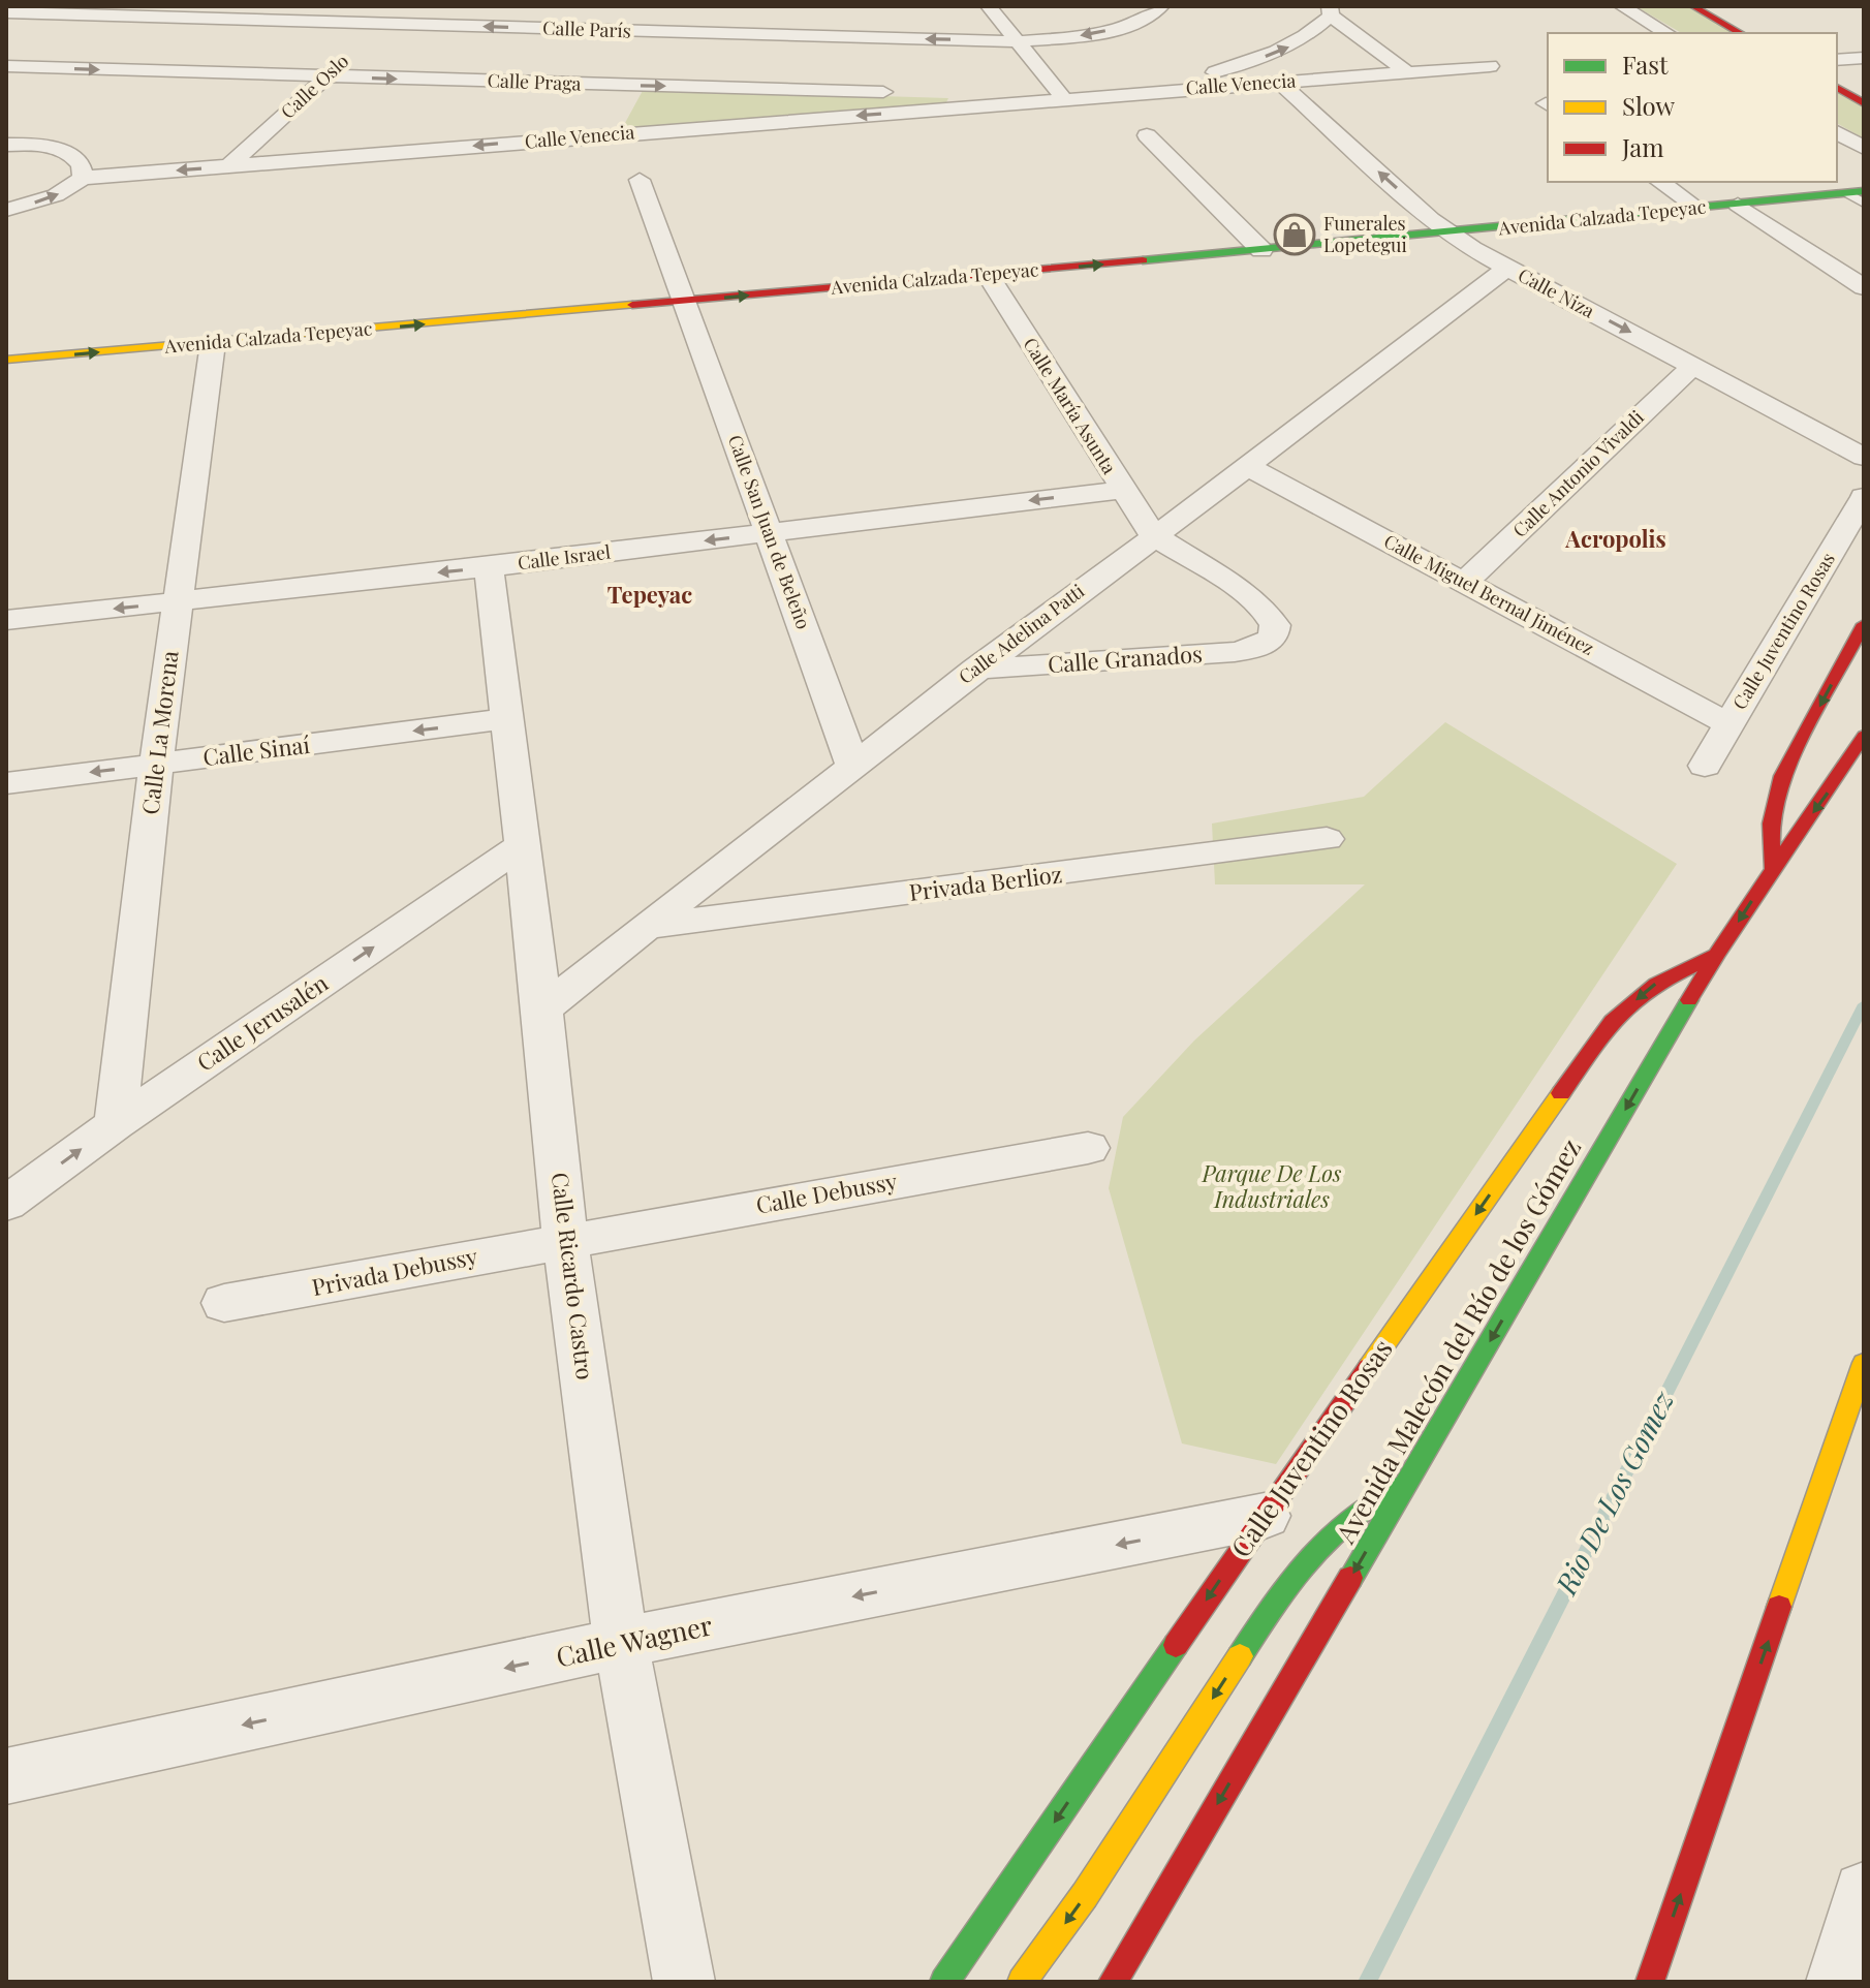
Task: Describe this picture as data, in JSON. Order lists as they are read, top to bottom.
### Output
{
  "streets": {
    "street": [
      "Calle París",
      "Calle Praga",
      "Calle Venecia",
      "Calle Oslo",
      "Avenida Calzada Tepeyac",
      "Calle Niza",
      "Calle María Asunta",
      "Calle Antonio Vivaldi",
      "Calle San Juan de Beleño",
      "Calle Israel",
      "Calle Miguel Bernal Jiménez",
      "Calle Juventino Rosas",
      "Calle Adelina Patti",
      "Calle Granados",
      "Calle La Morena",
      "Calle Sinaí",
      "Privada Berlioz",
      "Calle Jerusalén",
      "Calle Debussy",
      "Privada Debussy",
      "Calle Ricardo Castro",
      "Avenida Malecón del Río de los Gómez",
      "Calle Wagner"
    ]
  },
  "crossings": [
    ["Calle París", "Calle Oslo"],
    ["Calle Praga", "Calle Venecia"],
    ["Calle Praga", "Calle Oslo"],
    ["Calle Venecia", "Calle Oslo"],
    ["Calle Venecia", "Calle Niza"],
    ["Avenida Calzada Tepeyac", "Calle Niza"],
    ["Avenida Calzada Tepeyac", "Calle María Asunta"],
    ["Avenida Calzada Tepeyac", "Calle San Juan de Beleño"],
    ["Avenida Calzada Tepeyac", "Calle La Morena"],
    ["Calle Niza", "Calle Antonio Vivaldi"],
    ["Calle Niza", "Calle Adelina Patti"],
    ["Calle María Asunta", "Calle Israel"],
    ["Calle María Asunta", "Calle Adelina Patti"],
    ["Calle María Asunta", "Calle Granados"],
    ["Calle Antonio Vivaldi", "Calle Miguel Bernal Jiménez"],
    ["Calle San Juan de Beleño", "Calle Israel"],
    ["Calle San Juan de Beleño", "Calle Adelina Patti"],
    ["Calle Israel", "Calle La Morena"],
    ["Calle Israel", "Calle Ricardo Castro"],
    ["Calle Miguel Bernal Jiménez", "Calle Juventino Rosas"],
    ["Calle Miguel Bernal Jiménez", "Calle Adelina Patti"],
    ["Calle Juventino Rosas", "Avenida Malecón del Río de los Gómez"],
    ["Calle Juventino Rosas", "Calle Wagner"],
    ["Calle Adelina Patti", "Calle Granados"],
    ["Calle Adelina Patti", "Privada Berlioz"],
    ["Calle Adelina Patti", "Calle Ricardo Castro"],
    ["Calle La Morena", "Calle Sinaí"],
    ["Calle La Morena", "Calle Jerusalén"],
    ["Calle Sinaí", "Calle Ricardo Castro"],
    ["Calle Jerusalén", "Calle Ricardo Castro"],
    ["Calle Debussy", "Privada Debussy"],
    ["Calle Debussy", "Calle Ricardo Castro"],
    ["Privada Debussy", "Calle Ricardo Castro"],
    ["Calle Ricardo Castro", "Calle Wagner"]
  ],
  "one_way": [
    "Calle París",
    "Calle Praga",
    "Calle Venecia",
    "Avenida Calzada Tepeyac",
    "Calle Israel",
    "Calle Sinaí",
    "Calle Jerusalén",
    "Calle Wagner"
  ],
  "districts": ["Acropolis", "Tepeyac"],
  "water": ["Rio De Los Gomez"],
  "parks": ["Parque De Los Industriales"],
  "places": {
    "shop": ["Funerales Lopetegui"]
  },
  "legend": ["Fast", "Slow", "Jam"]
}
